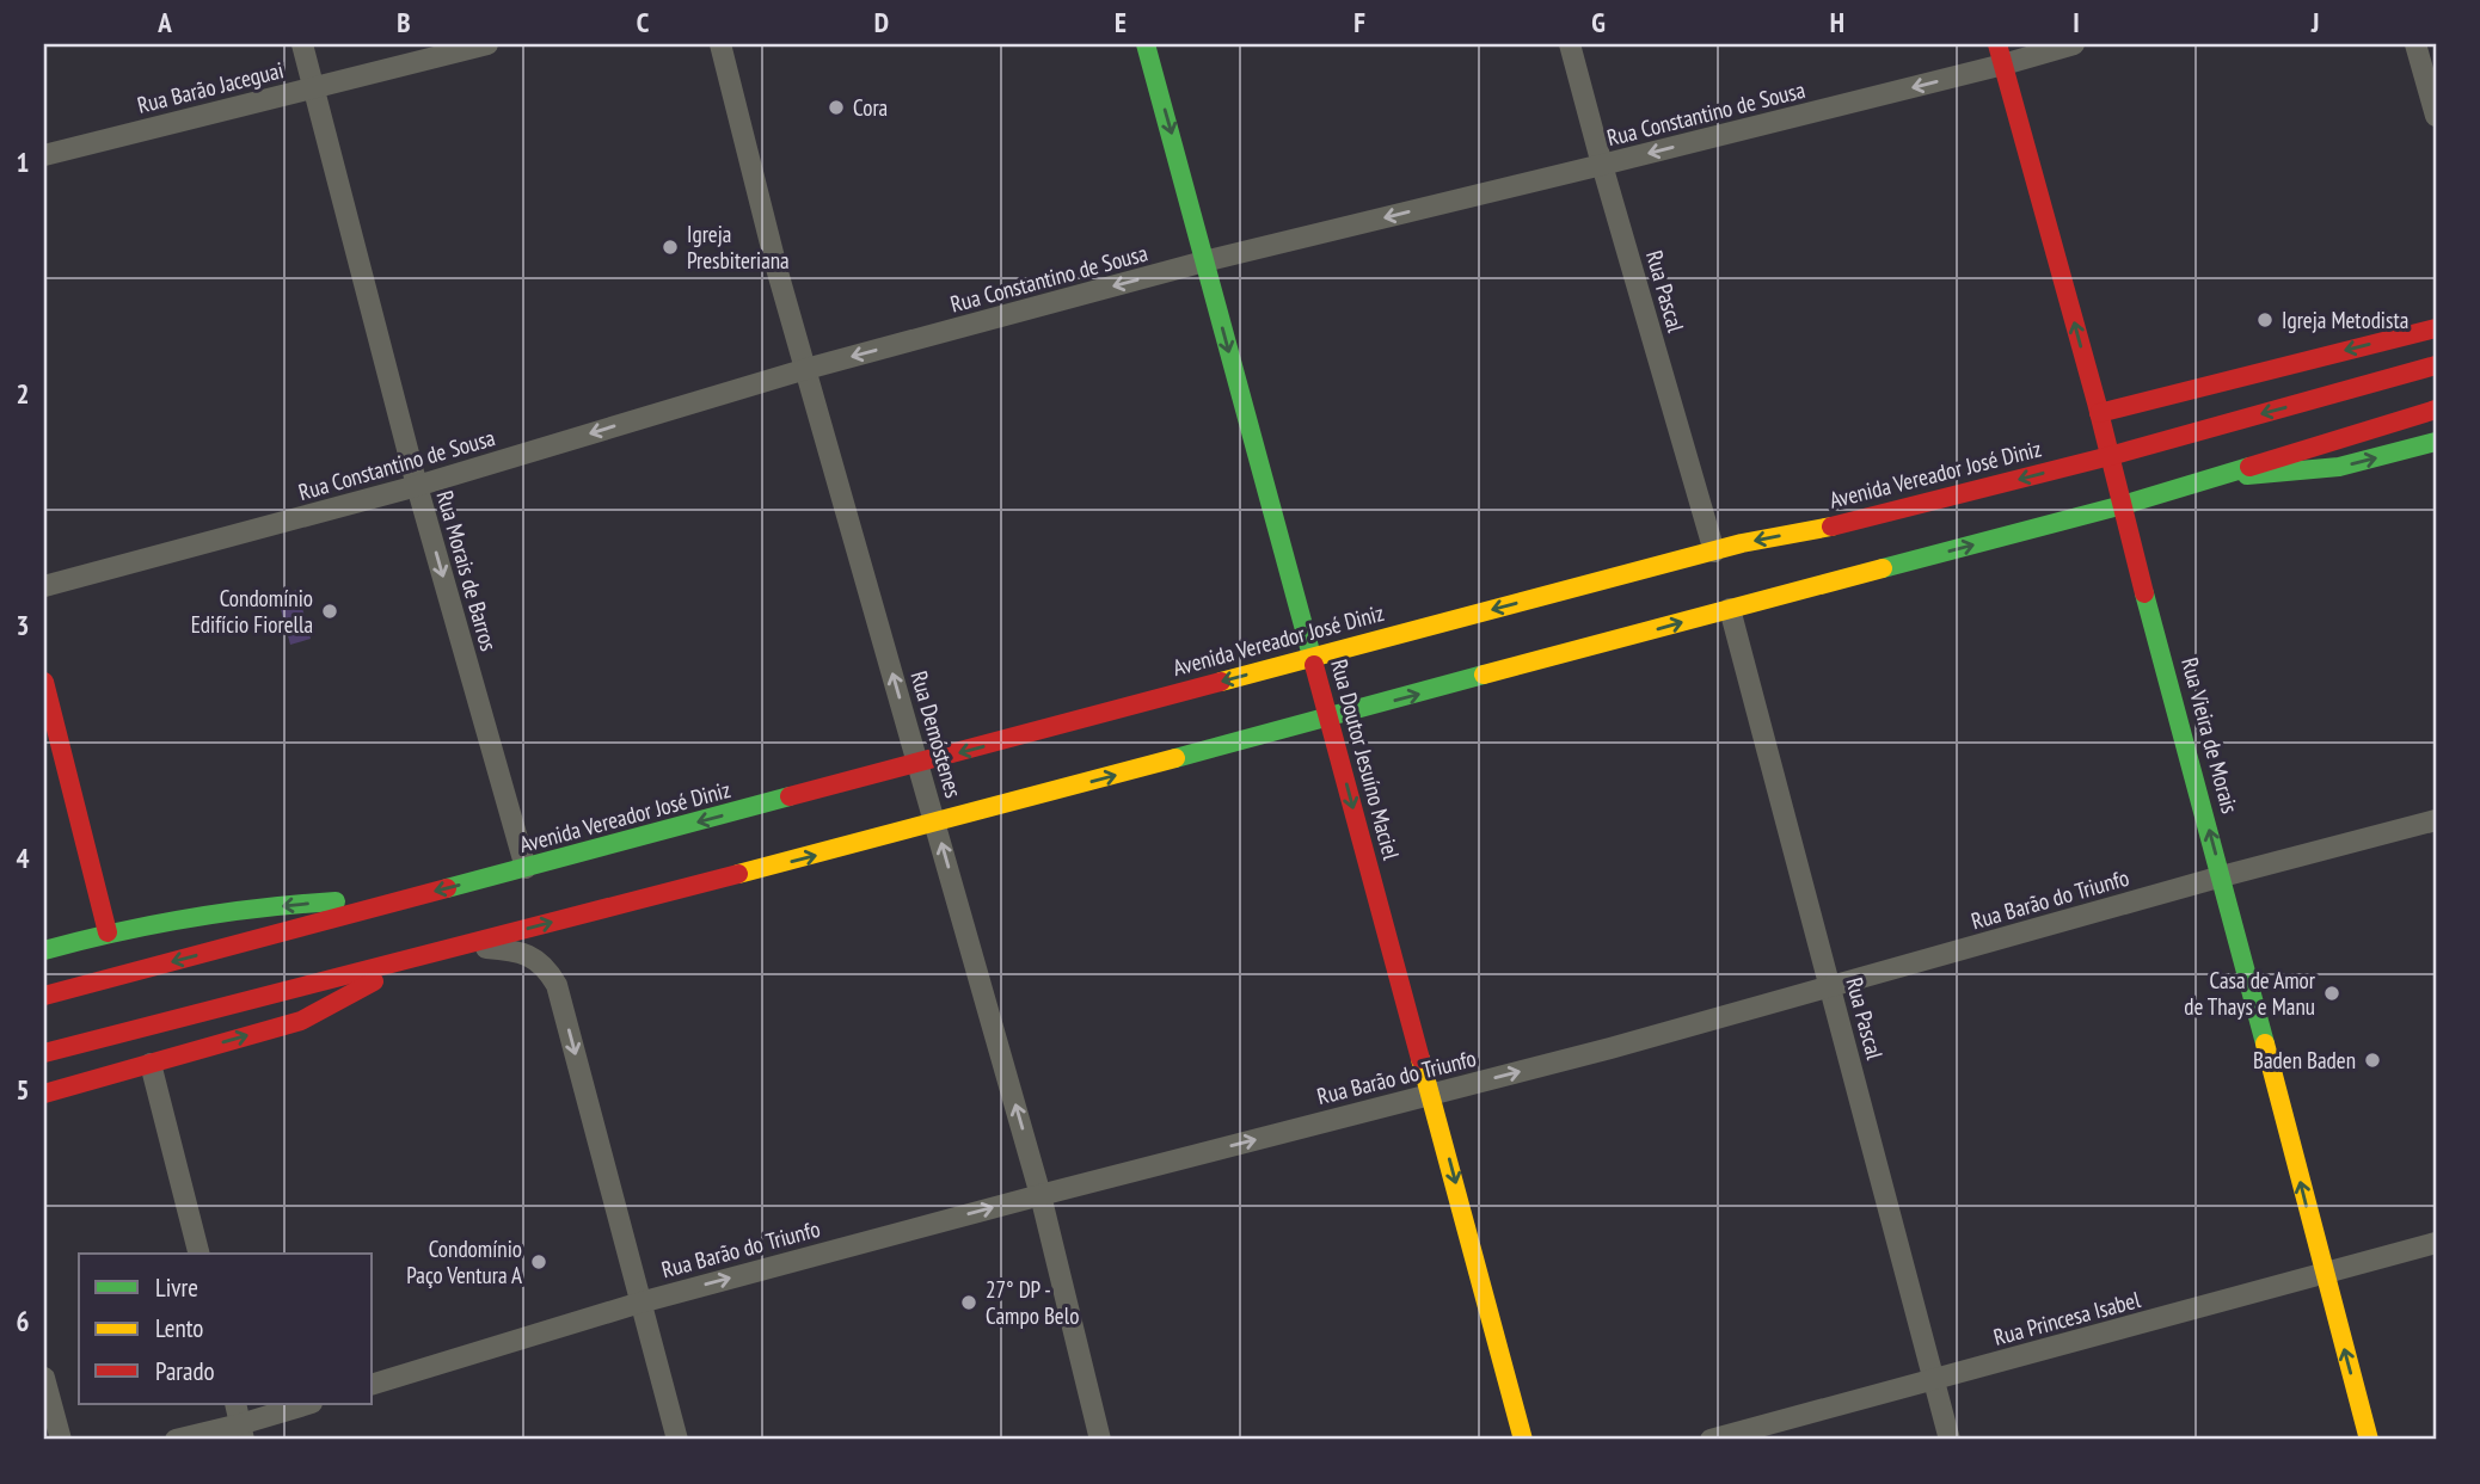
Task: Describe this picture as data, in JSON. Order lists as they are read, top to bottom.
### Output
{
  "streets": {
    "main road": ["Avenida Vereador José Diniz", "Rua Vieira de Morais", "Rua Doutor Jesuíno Maciel"],
    "street": [
      "Rua Barão Jaceguai",
      "Rua Constantino de Sousa",
      "Rua Pascal",
      "Rua Morais de Barros",
      "Rua Demóstenes",
      "Rua Barão do Triunfo",
      "Rua Princesa Isabel"
    ]
  },
  "crossings": [
    ["Rua Barão Jaceguai", "Rua Morais de Barros"],
    ["Rua Constantino de Sousa", "Rua Pascal"],
    ["Rua Constantino de Sousa", "Rua Morais de Barros"],
    ["Rua Constantino de Sousa", "Rua Demóstenes"],
    ["Rua Constantino de Sousa", "Rua Vieira de Morais"],
    ["Rua Constantino de Sousa", "Rua Doutor Jesuíno Maciel"],
    ["Rua Pascal", "Avenida Vereador José Diniz"],
    ["Rua Pascal", "Rua Barão do Triunfo"],
    ["Rua Pascal", "Rua Princesa Isabel"],
    ["Avenida Vereador José Diniz", "Rua Morais de Barros"],
    ["Avenida Vereador José Diniz", "Rua Demóstenes"],
    ["Avenida Vereador José Diniz", "Rua Vieira de Morais"],
    ["Avenida Vereador José Diniz", "Rua Doutor Jesuíno Maciel"],
    ["Rua Demóstenes", "Rua Barão do Triunfo"],
    ["Rua Vieira de Morais", "Rua Barão do Triunfo"],
    ["Rua Vieira de Morais", "Rua Princesa Isabel"],
    ["Rua Doutor Jesuíno Maciel", "Rua Barão do Triunfo"]
  ],
  "one_way": [
    "Rua Constantino de Sousa",
    "Rua Morais de Barros",
    "Rua Demóstenes",
    "Rua Vieira de Morais",
    "Rua Doutor Jesuíno Maciel",
    "Rua Barão do Triunfo"
  ],
  "places": [
    "Cora",
    "Igreja Presbiteriana",
    "Igreja Metodista",
    "Condomínio Edifício Fiorella",
    "Casa de Amor de Thays e Manu",
    "Baden Baden",
    "Condomínio Paço Ventura A",
    "27° DP - Campo Belo"
  ],
  "legend": ["Livre", "Lento", "Parado"],
  "grid": {
    "columns": [
      "A",
      "B",
      "C",
      "D",
      "E",
      "F",
      "G",
      "H",
      "I",
      "J"
    ],
    "rows": [
      "1",
      "2",
      "3",
      "4",
      "5",
      "6"
    ]
  }
}
